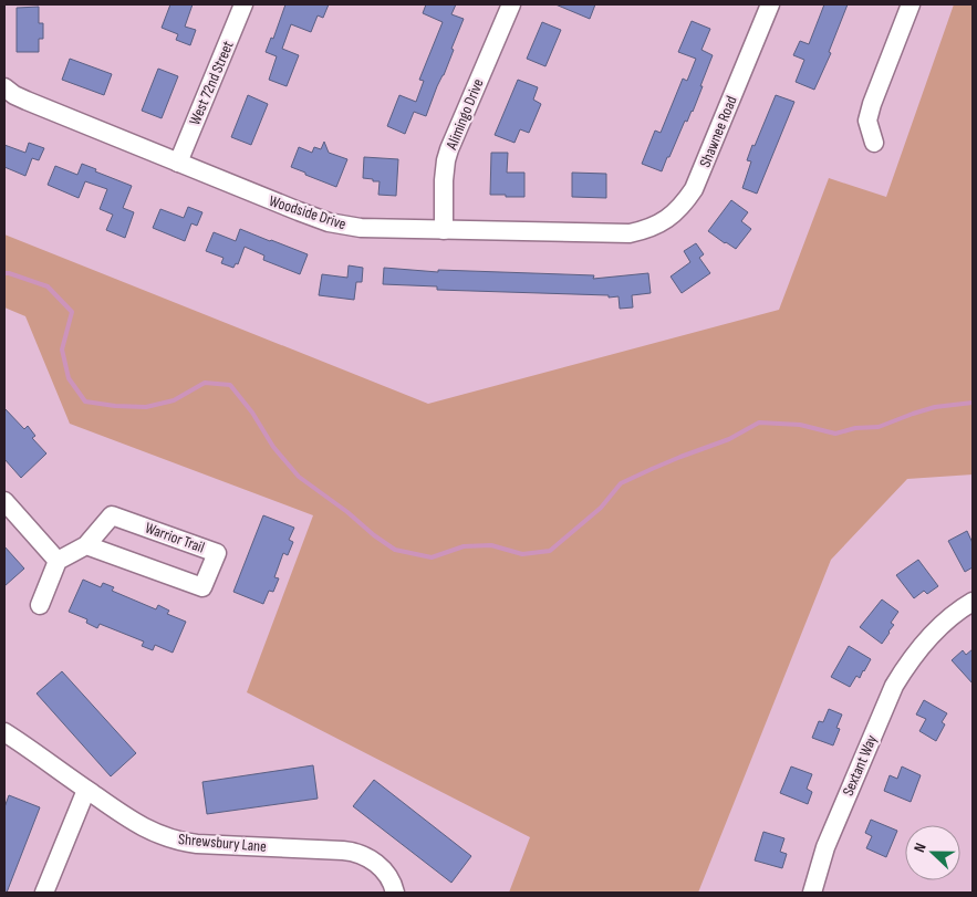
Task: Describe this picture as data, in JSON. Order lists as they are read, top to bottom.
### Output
{
  "streets": {
    "street": [
      "West 72nd Street",
      "Alimingo Drive",
      "Shawnee Road",
      "Woodside Drive",
      "Warrior Trail",
      "Sextant Way",
      "Shrewsbury Lane"
    ]
  },
  "crossings": [
    ["West 72nd Street", "Woodside Drive"],
    ["Alimingo Drive", "Woodside Drive"],
    ["Shawnee Road", "Woodside Drive"]
  ],
  "north": "left"
}
